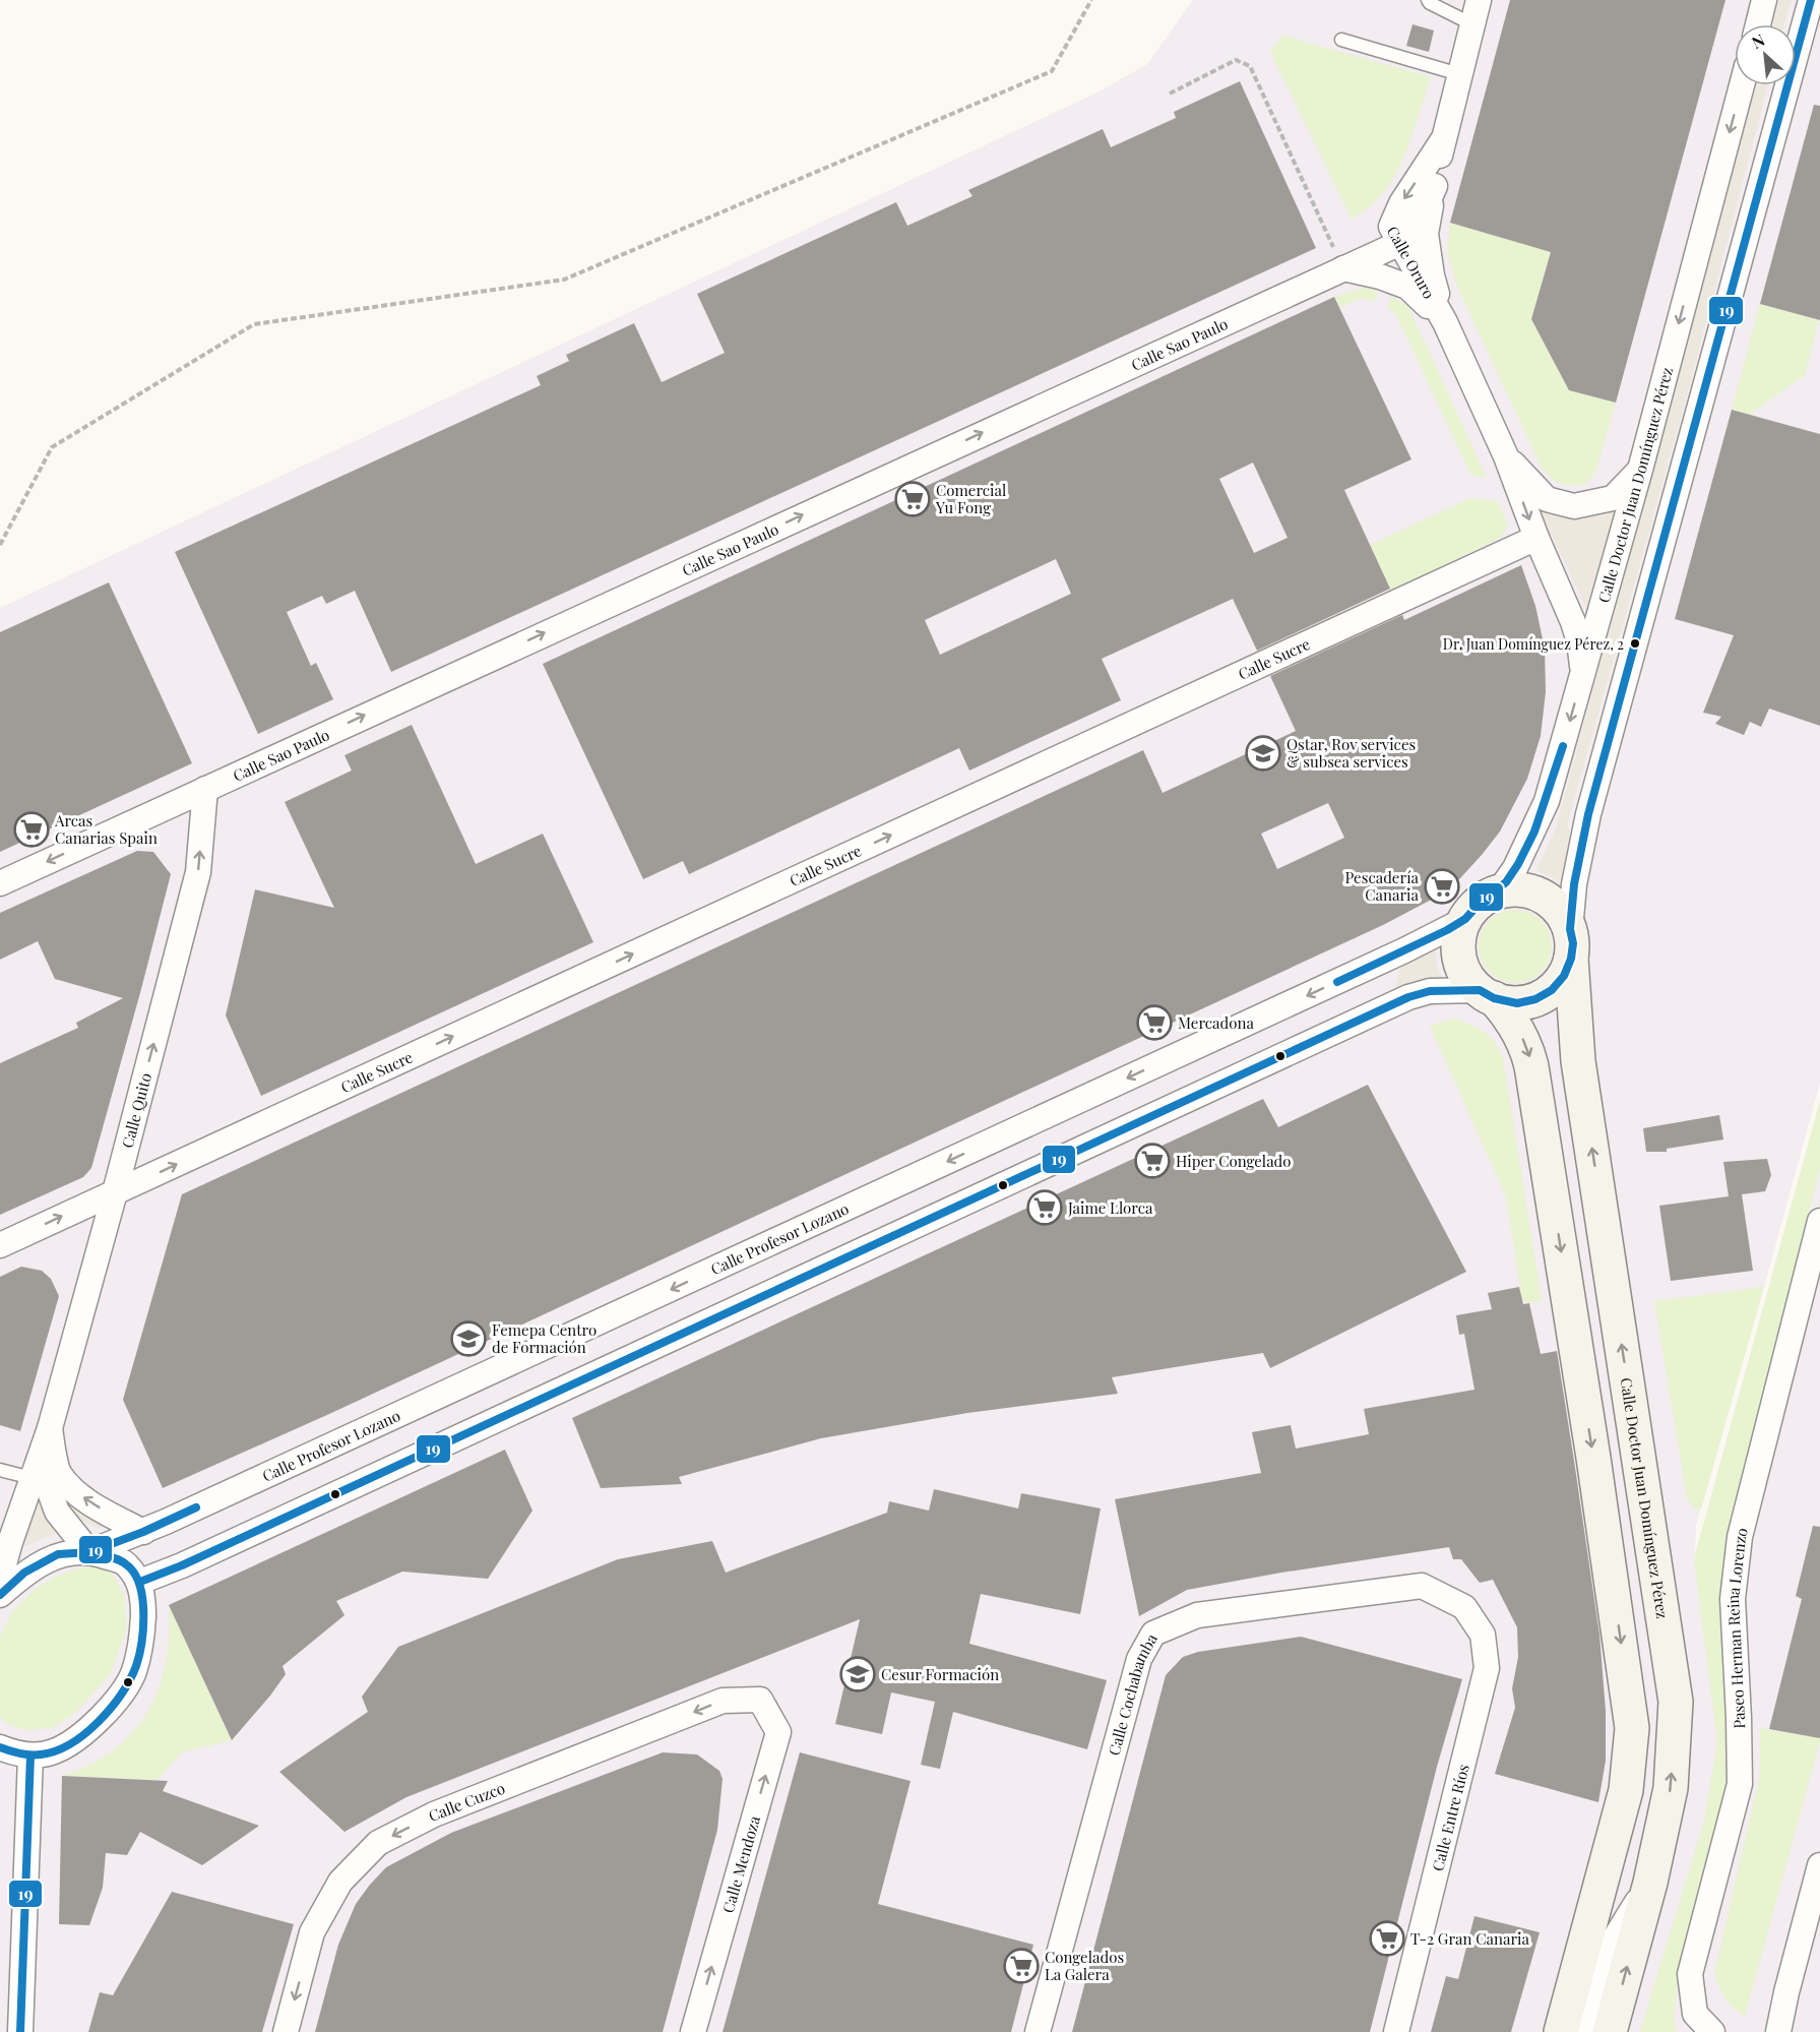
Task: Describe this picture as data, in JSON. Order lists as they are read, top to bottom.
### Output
{
  "streets": {
    "street": [
      "Calle Oruro",
      "Calle Sao Paulo",
      "Calle Doctor Juan Domínguez Pérez",
      "Calle Sucre",
      "Calle Quito",
      "Calle Profesor Lozano",
      "Paseo Herman Reina Lorenzo",
      "Calle Cochabamba",
      "Calle Cuzco",
      "Calle Entre Ríos",
      "Calle Mendoza"
    ]
  },
  "crossings": [
    ["Calle Oruro", "Calle Sao Paulo"],
    ["Calle Oruro", "Calle Doctor Juan Domínguez Pérez"],
    ["Calle Oruro", "Calle Sucre"],
    ["Calle Sao Paulo", "Calle Quito"],
    ["Calle Doctor Juan Domínguez Pérez", "Calle Profesor Lozano"],
    ["Calle Sucre", "Calle Quito"],
    ["Calle Quito", "Calle Profesor Lozano"],
    ["Calle Cochabamba", "Calle Entre Ríos"],
    ["Calle Cuzco", "Calle Mendoza"]
  ],
  "one_way": ["Calle Sucre", "Calle Cuzco", "Calle Mendoza"],
  "places": {
    "supermarket": [
      "Comercial Yu Fong",
      "Arcas Canarias Spain",
      "Pescadería Canaria",
      "Mercadona",
      "Hiper Congelado",
      "Jaime Llorca",
      "T-2 Gran Canaria",
      "Congelados La Galera"
    ],
    "other": ["Dr. Juan Domínguez Pérez, 2"],
    "school or university": ["Qstar, Rov services & subsea services", "Femepa Centro de Formación", "Cesur Formación"]
  },
  "lines": ["transit line 19"],
  "north": "top left"
}
